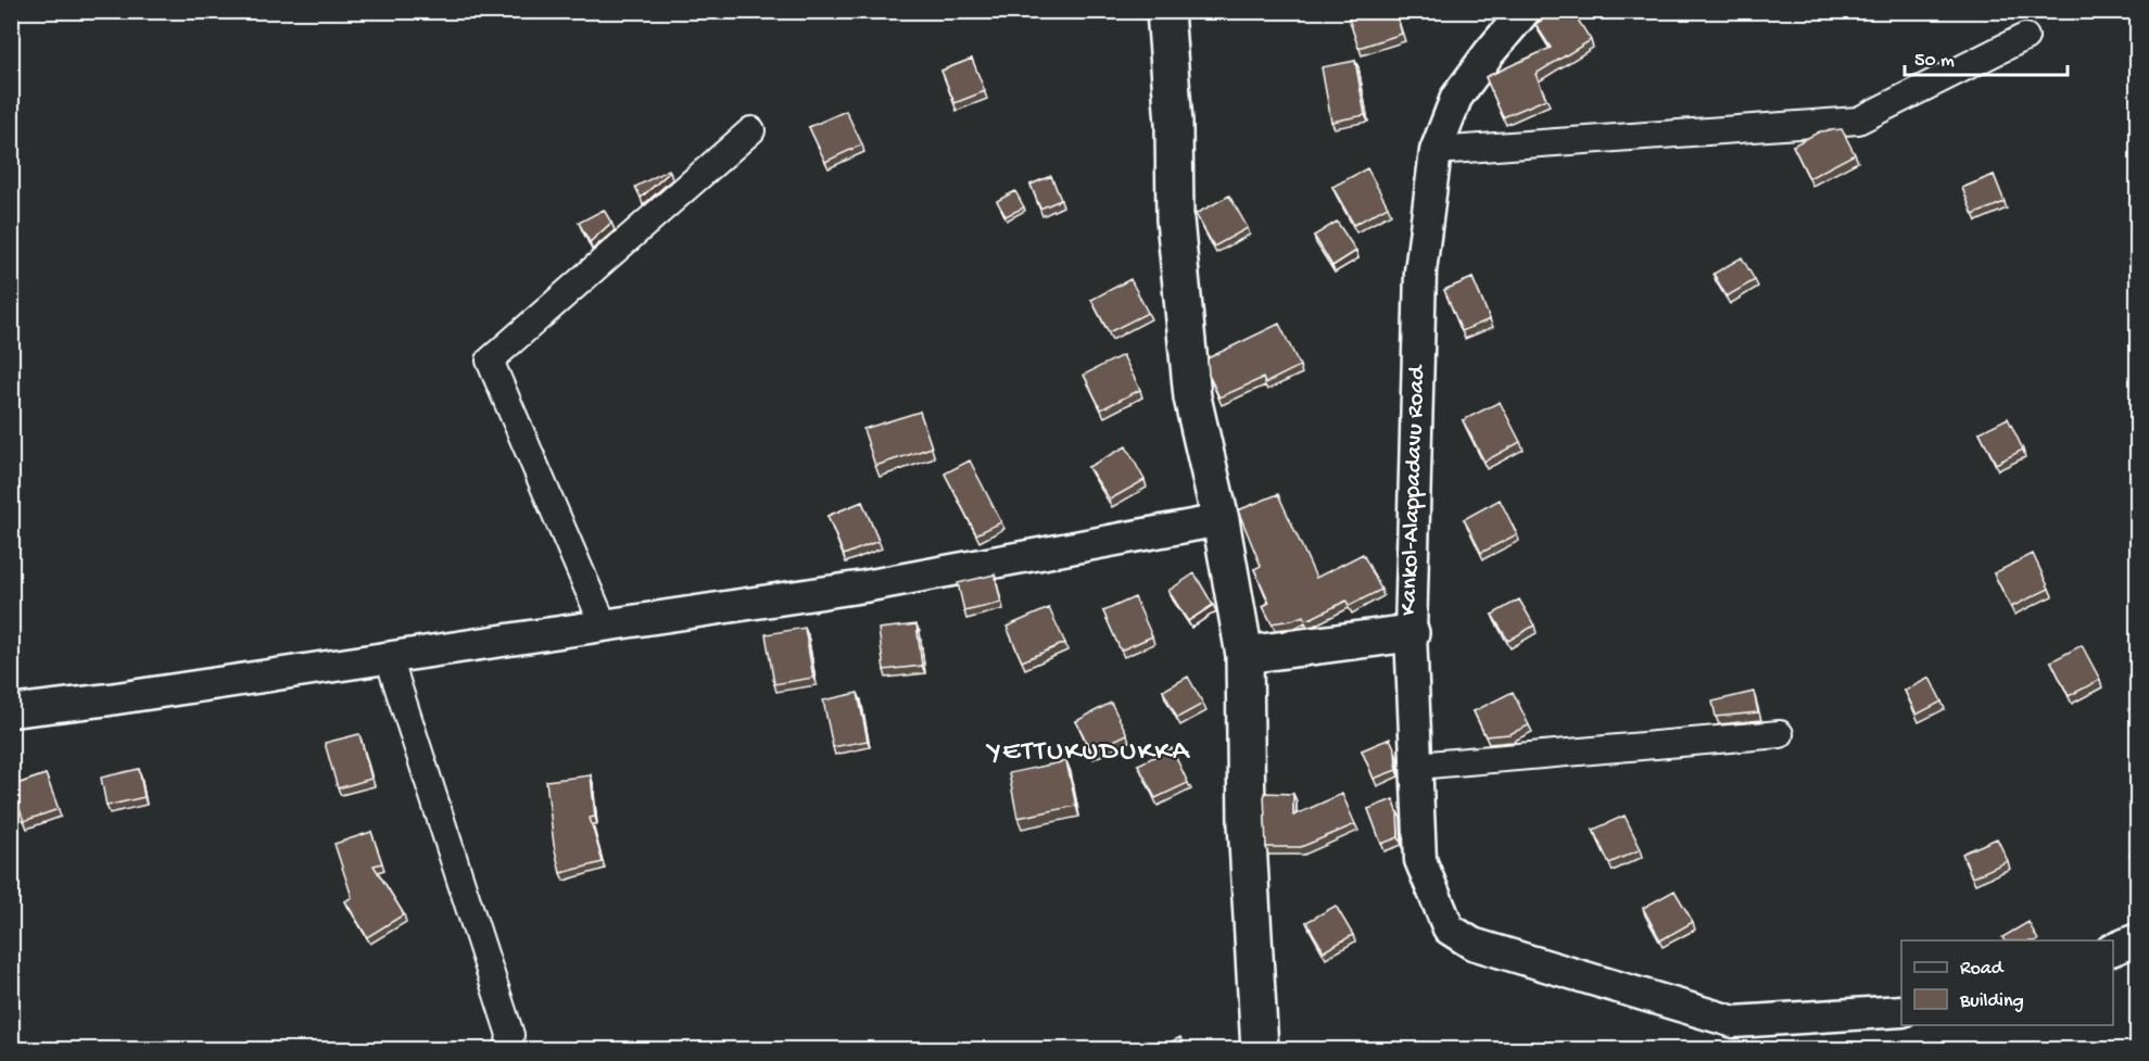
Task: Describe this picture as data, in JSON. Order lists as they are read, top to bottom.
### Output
{
  "streets": {
    "main road": ["Kankol-Alappadavu Road"]
  },
  "districts": ["YETTUKUDUKKA"],
  "legend": ["Road", "Building"],
  "scale_bar": "50 m"
}
